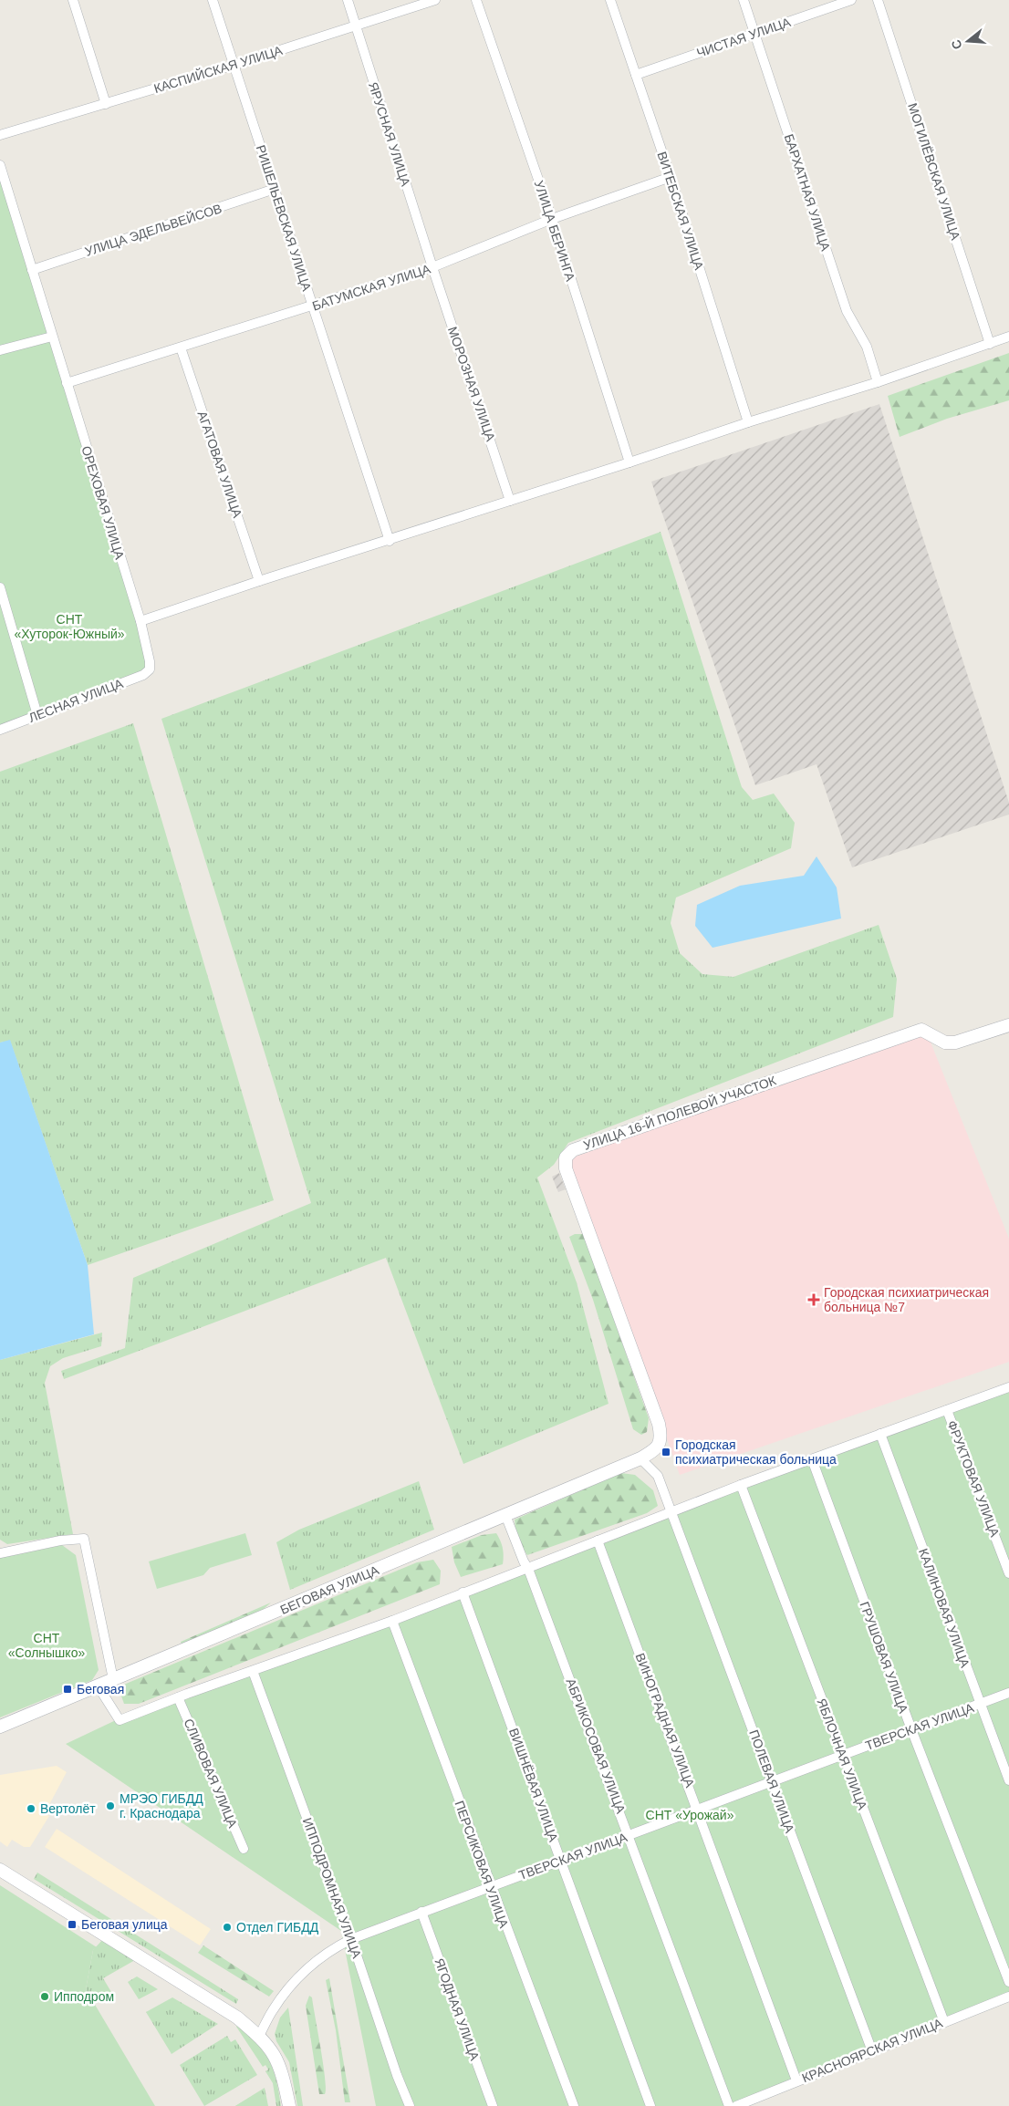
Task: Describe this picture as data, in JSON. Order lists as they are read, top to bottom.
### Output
{
  "streets": {
    "street": [
      "ЧИСТАЯ УЛИЦА",
      "КАСПИЙСКАЯ УЛИЦА",
      "ЯРУСНАЯ УЛИЦА",
      "МОГИЛЁВСКАЯ УЛИЦА",
      "БАРХАТНАЯ УЛИЦА",
      "ВИТЕБСКАЯ УЛИЦА",
      "РИШЕЛЬЕВСКАЯ УЛИЦА",
      "УЛИЦА ЭДЕЛЬВЕЙСОВ",
      "УЛИЦА БЕРИНГА",
      "БАТУМСКАЯ УЛИЦА",
      "МОРОЗНАЯ УЛИЦА",
      "АГАТОВАЯ УЛИЦА",
      "ОРЕХОВАЯ УЛИЦА",
      "ЛЕСНАЯ УЛИЦА",
      "УЛИЦА 16-Й ПОЛЕВОЙ УЧАСТОК",
      "ФРУКТОВАЯ УЛИЦА",
      "БЕГОВАЯ УЛИЦА",
      "КАЛИНОВАЯ УЛИЦА",
      "ГРУШОВАЯ УЛИЦА",
      "ВИНОГРАДНАЯ УЛИЦА",
      "ТВЕРСКАЯ УЛИЦА",
      "АБРИКОСОВАЯ УЛИЦА",
      "ЯБЛОЧНАЯ УЛИЦА",
      "СЛИВОВАЯ УЛИЦА",
      "ПОЛЕВАЯ УЛИЦА",
      "ВИШНЁВАЯ УЛИЦА",
      "ПЕРСИКОВАЯ УЛИЦА",
      "ИППОДРОМНАЯ УЛИЦА",
      "ЯГОДНАЯ УЛИЦА",
      "КРАСНОЯРСКАЯ УЛИЦА"
    ]
  },
  "crossings": [
    ["ЧИСТАЯ УЛИЦА", "БАРХАТНАЯ УЛИЦА"],
    ["ЧИСТАЯ УЛИЦА", "ВИТЕБСКАЯ УЛИЦА"],
    ["КАСПИЙСКАЯ УЛИЦА", "ЯРУСНАЯ УЛИЦА"],
    ["КАСПИЙСКАЯ УЛИЦА", "РИШЕЛЬЕВСКАЯ УЛИЦА"],
    ["ЯРУСНАЯ УЛИЦА", "БАТУМСКАЯ УЛИЦА"],
    ["ЯРУСНАЯ УЛИЦА", "МОРОЗНАЯ УЛИЦА"],
    ["ВИТЕБСКАЯ УЛИЦА", "БАТУМСКАЯ УЛИЦА"],
    ["РИШЕЛЬЕВСКАЯ УЛИЦА", "УЛИЦА ЭДЕЛЬВЕЙСОВ"],
    ["РИШЕЛЬЕВСКАЯ УЛИЦА", "БАТУМСКАЯ УЛИЦА"],
    ["УЛИЦА ЭДЕЛЬВЕЙСОВ", "ОРЕХОВАЯ УЛИЦА"],
    ["УЛИЦА БЕРИНГА", "БАТУМСКАЯ УЛИЦА"],
    ["БАТУМСКАЯ УЛИЦА", "МОРОЗНАЯ УЛИЦА"],
    ["БАТУМСКАЯ УЛИЦА", "АГАТОВАЯ УЛИЦА"],
    ["БАТУМСКАЯ УЛИЦА", "ОРЕХОВАЯ УЛИЦА"],
    ["ОРЕХОВАЯ УЛИЦА", "ЛЕСНАЯ УЛИЦА"],
    ["УЛИЦА 16-Й ПОЛЕВОЙ УЧАСТОК", "БЕГОВАЯ УЛИЦА"],
    ["БЕГОВАЯ УЛИЦА", "АБРИКОСОВАЯ УЛИЦА"],
    ["БЕГОВАЯ УЛИЦА", "ПОЛЕВАЯ УЛИЦА"],
    ["КАЛИНОВАЯ УЛИЦА", "ТВЕРСКАЯ УЛИЦА"],
    ["ГРУШОВАЯ УЛИЦА", "ТВЕРСКАЯ УЛИЦА"],
    ["ВИНОГРАДНАЯ УЛИЦА", "ТВЕРСКАЯ УЛИЦА"],
    ["ВИНОГРАДНАЯ УЛИЦА", "КРАСНОЯРСКАЯ УЛИЦА"],
    ["ТВЕРСКАЯ УЛИЦА", "АБРИКОСОВАЯ УЛИЦА"],
    ["ТВЕРСКАЯ УЛИЦА", "ЯБЛОЧНАЯ УЛИЦА"],
    ["ТВЕРСКАЯ УЛИЦА", "ПОЛЕВАЯ УЛИЦА"],
    ["ТВЕРСКАЯ УЛИЦА", "ВИШНЁВАЯ УЛИЦА"],
    ["ТВЕРСКАЯ УЛИЦА", "ПЕРСИКОВАЯ УЛИЦА"],
    ["ТВЕРСКАЯ УЛИЦА", "ИППОДРОМНАЯ УЛИЦА"],
    ["ТВЕРСКАЯ УЛИЦА", "ЯГОДНАЯ УЛИЦА"],
    ["ЯБЛОЧНАЯ УЛИЦА", "КРАСНОЯРСКАЯ УЛИЦА"],
    ["ПОЛЕВАЯ УЛИЦА", "КРАСНОЯРСКАЯ УЛИЦА"]
  ],
  "parks": ["СНТ «Хуторок-Южный»", "СНТ «Солнышко»", "СНТ «Урожай»"],
  "places": {
    "health": ["Городская психиатрическая больница №7"],
    "transit": ["Городская психиатрическая больница", "Беговая", "Беговая улица"],
    "other": [
      "МРЭО ГИБДД г. Краснодара",
      "Вертолёт",
      "Отдел ГИБДД",
      "Ипподром"
    ]
  },
  "north": "left"
}
